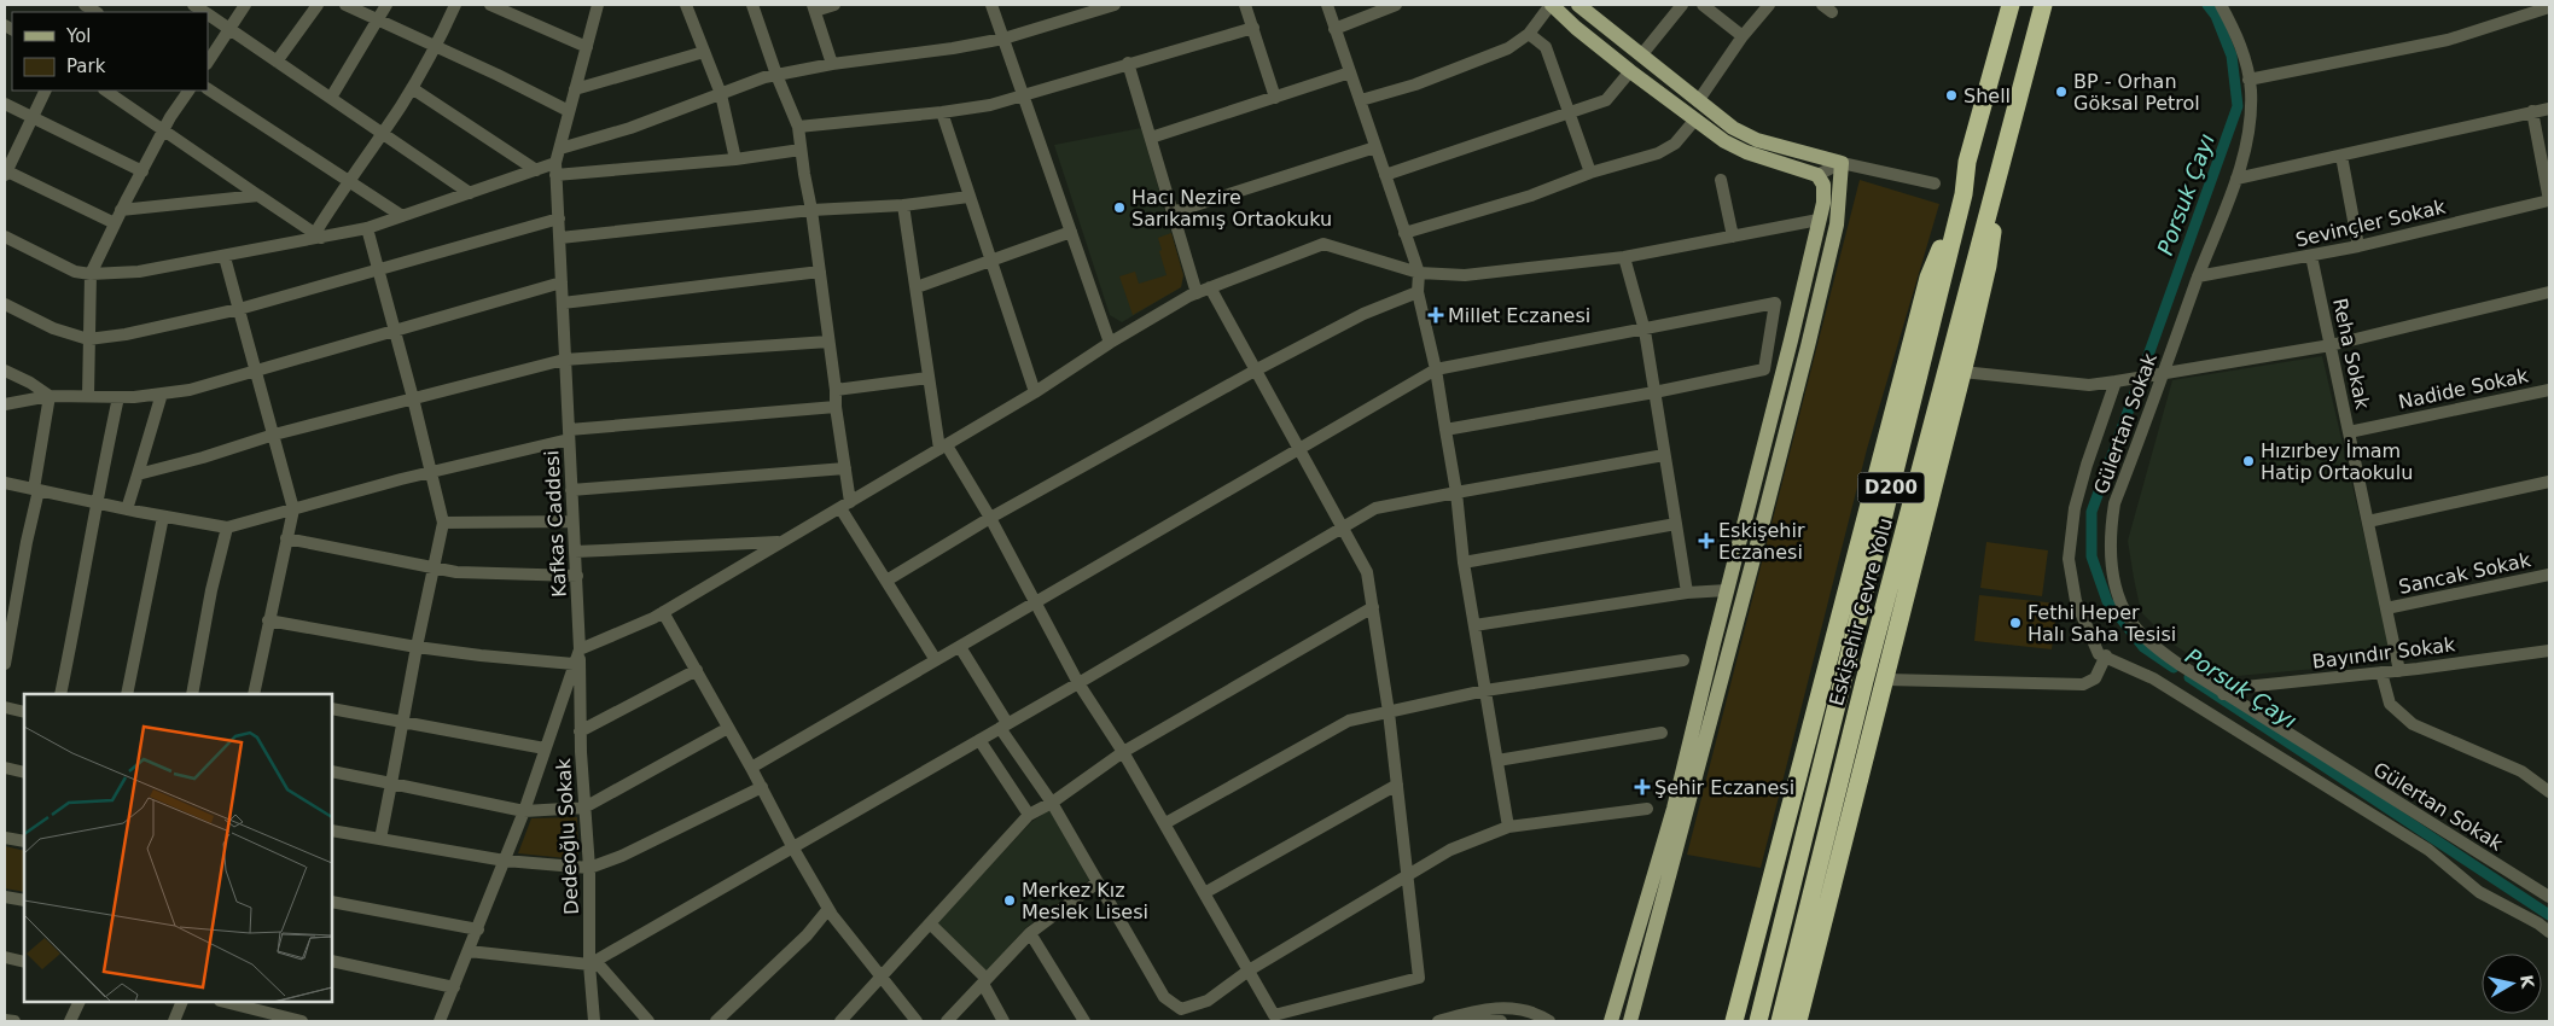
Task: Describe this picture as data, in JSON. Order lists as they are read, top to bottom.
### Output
{
  "streets": {
    "highway": ["D200", "Eskişehir Çevre Yolu"],
    "street": [
      "Sevinçler Sokak",
      "Reha Sokak",
      "Nadide Sokak",
      "Gülertan Sokak",
      "Kafkas Caddesi",
      "Sancak Sokak",
      "Bayındır Sokak",
      "Dedeoğlu Sokak"
    ]
  },
  "crossings": [
    ["Sevinçler Sokak", "Reha Sokak"],
    ["Sevinçler Sokak", "Gülertan Sokak"],
    ["Reha Sokak", "Nadide Sokak"],
    ["Reha Sokak", "Sancak Sokak"],
    ["Reha Sokak", "Bayındır Sokak"],
    ["Gülertan Sokak", "Bayındır Sokak"],
    ["Kafkas Caddesi", "Dedeoğlu Sokak"]
  ],
  "water": ["Porsuk Çayı"],
  "places": {
    "other": [
      "BP - Orhan Göksal Petrol",
      "Shell",
      "Hacı Nezire Sarıkamış Ortaokuku",
      "Hızırbey İmam Hatip Ortaokulu",
      "Fethi Heper Halı Saha Tesisi",
      "Merkez Kız Meslek Lisesi"
    ],
    "health": ["Millet Eczanesi", "Eskişehir Eczanesi", "Şehir Eczanesi"]
  },
  "legend": ["Yol", "Park"],
  "north": "right"
}
